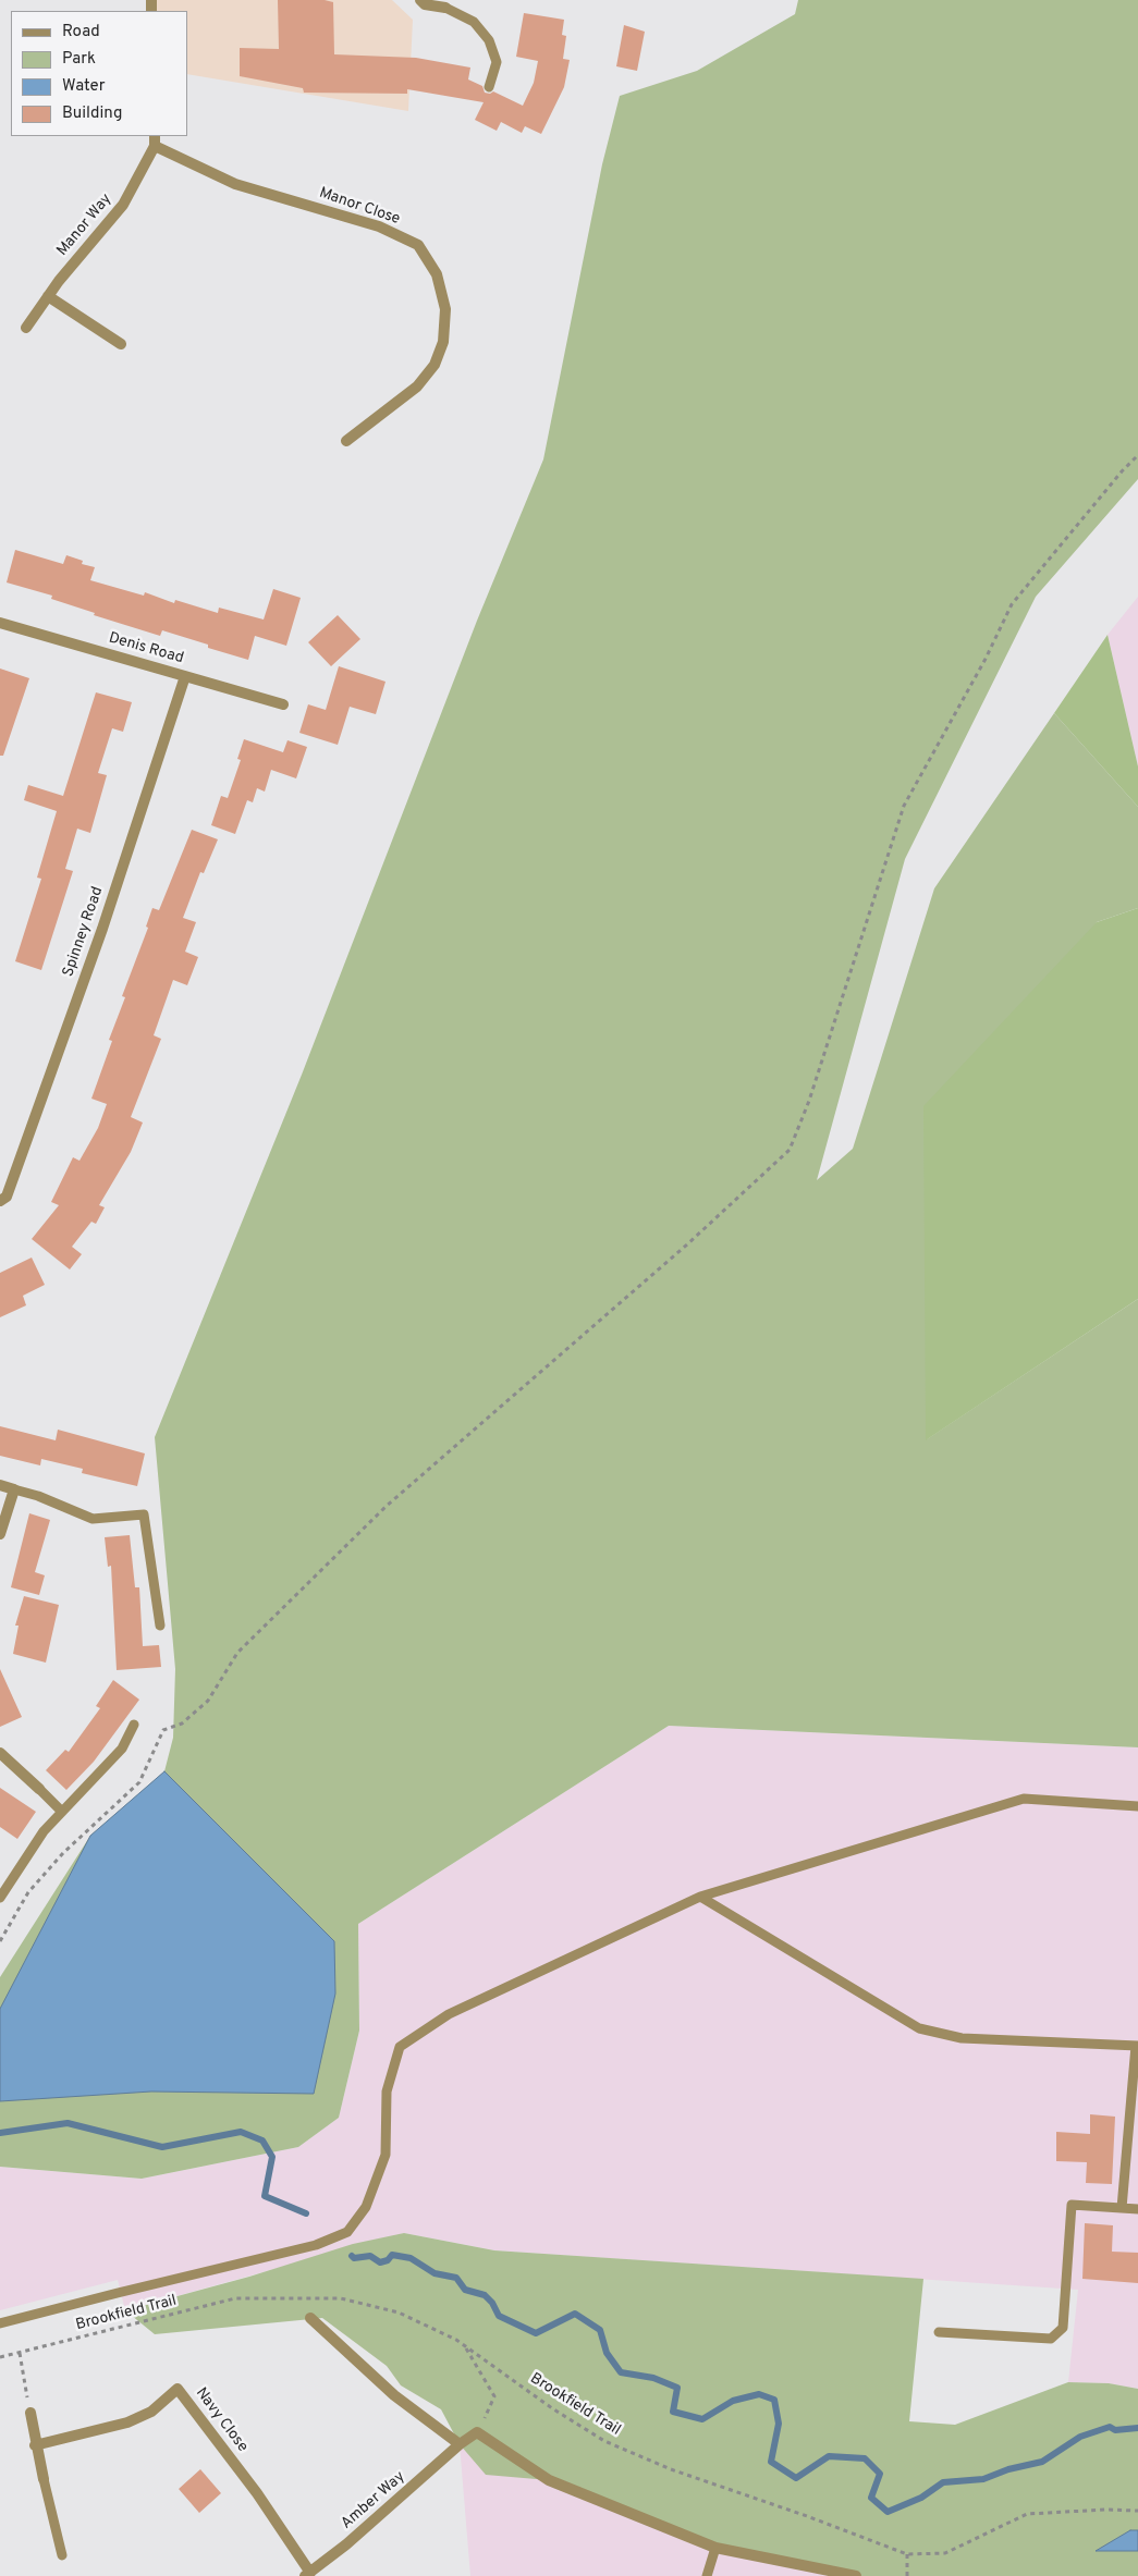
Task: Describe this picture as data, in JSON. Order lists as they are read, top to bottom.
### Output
{
  "streets": {
    "street": [
      "Manor Close",
      "Manor Way",
      "Denis Road",
      "Spinney Road",
      "Navy Close",
      "Amber Way"
    ],
    "path": ["Brookfield Trail"]
  },
  "crossings": [
    ["Manor Close", "Manor Way"],
    ["Denis Road", "Spinney Road"],
    ["Navy Close", "Amber Way"]
  ],
  "legend": [
    "Road",
    "Park",
    "Water",
    "Building"
  ]
}
